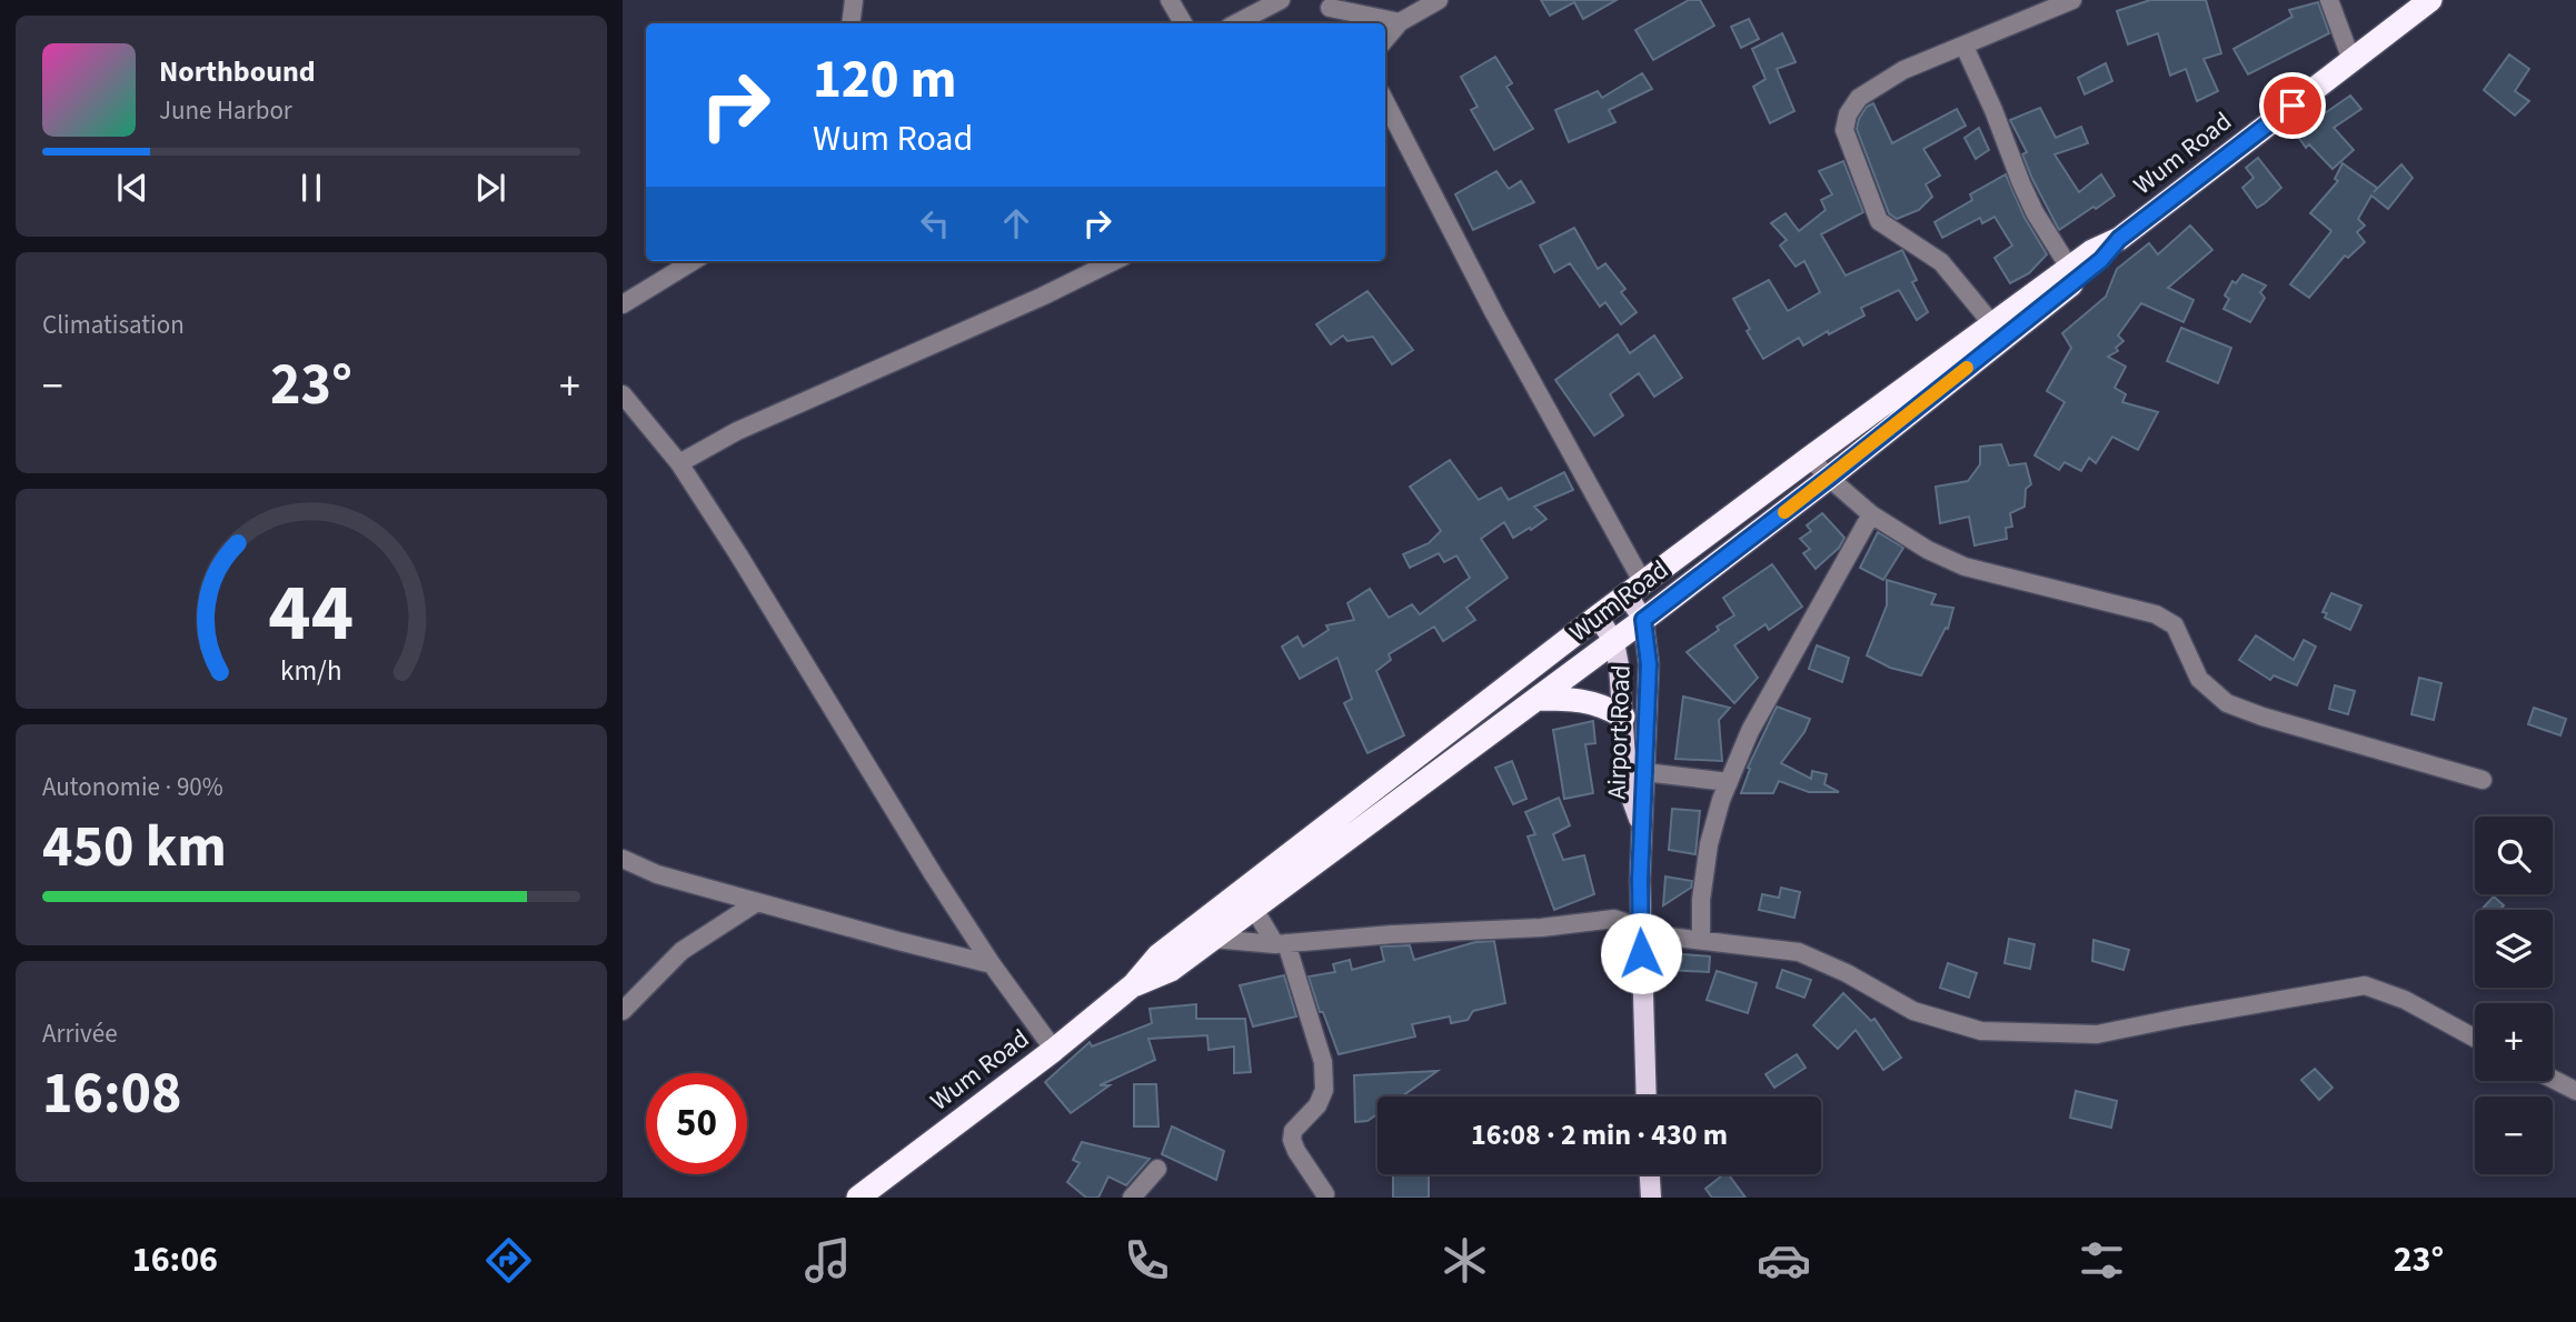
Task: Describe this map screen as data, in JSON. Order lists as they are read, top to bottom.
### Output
{
  "streets": {
    "highway": ["Wum Road"],
    "main road": ["Airport Road"]
  },
  "crossings": [
    ["Wum Road", "Airport Road"]
  ],
  "page": {
    "turn": ["120 m", "Wum Road"],
    "song": ["Northbound", "June Harbor"],
    "tile": [
      "Climatisation",
      ["Autonomie · 90%", "450 km"],
      ["Arrivée", "16:08"]
    ],
    "heat": ["−", "23°", "+"],
    "map_buttons": ["+", "−"],
    "limit": "50",
    "trip": "16:08 · 2 min · 430 m",
    "tabs": ["16:06", "23°"],
    "gauge": ["44", "km/h"]
  }
}
